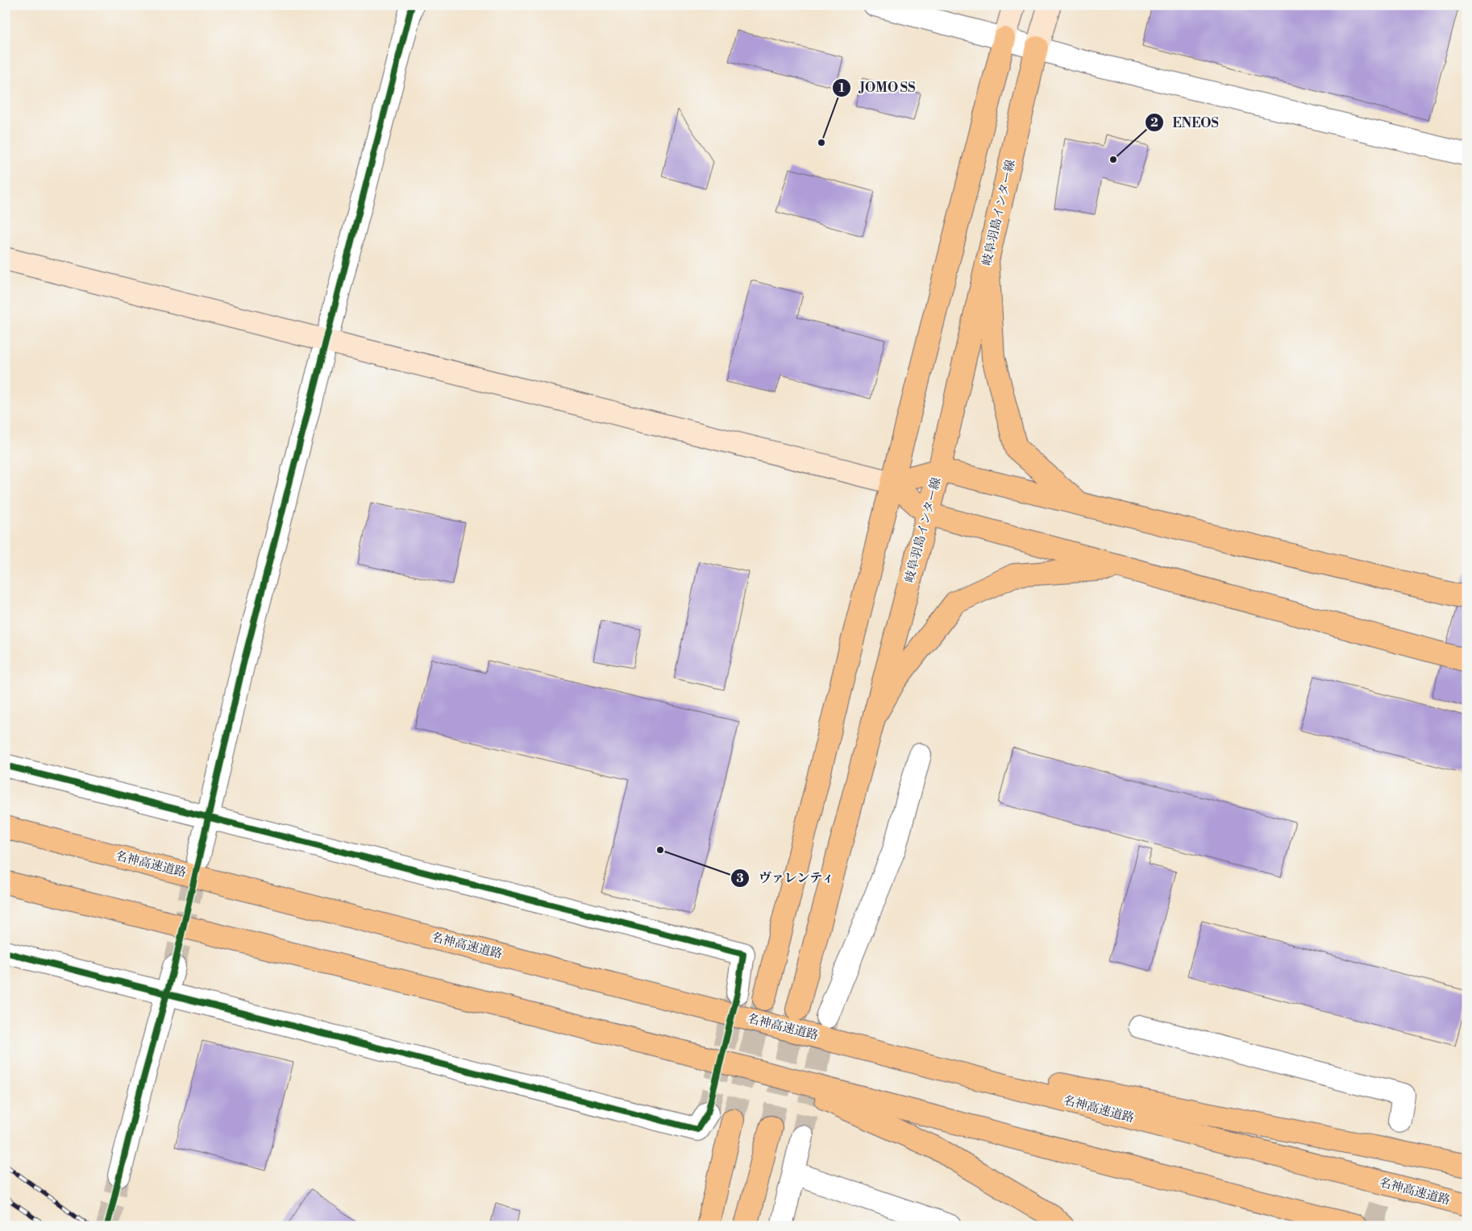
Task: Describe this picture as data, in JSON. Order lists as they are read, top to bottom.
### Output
{
  "streets": {
    "main road": ["岐阜羽島インター線", "名神高速道路"]
  },
  "places": ["JOMO SS", "ENEOS", "ヴァレンティ"]
}
